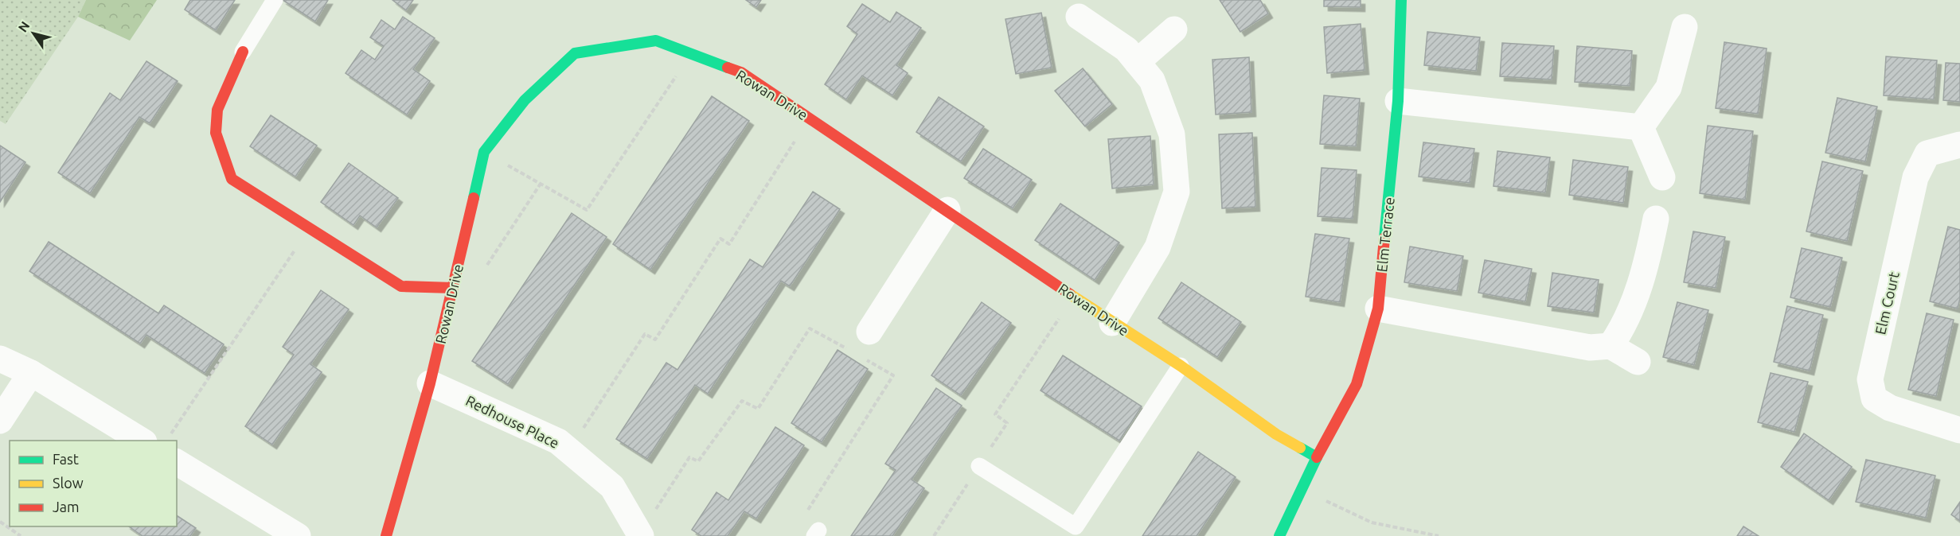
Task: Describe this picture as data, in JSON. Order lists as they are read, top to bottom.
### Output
{
  "streets": {
    "street": [
      "Rowan Drive",
      "Elm Terrace",
      "Elm Court",
      "Redhouse Place"
    ]
  },
  "crossings": [
    ["Rowan Drive", "Elm Terrace"],
    ["Rowan Drive", "Redhouse Place"]
  ],
  "legend": ["Fast", "Slow", "Jam"],
  "north": "top left"
}
